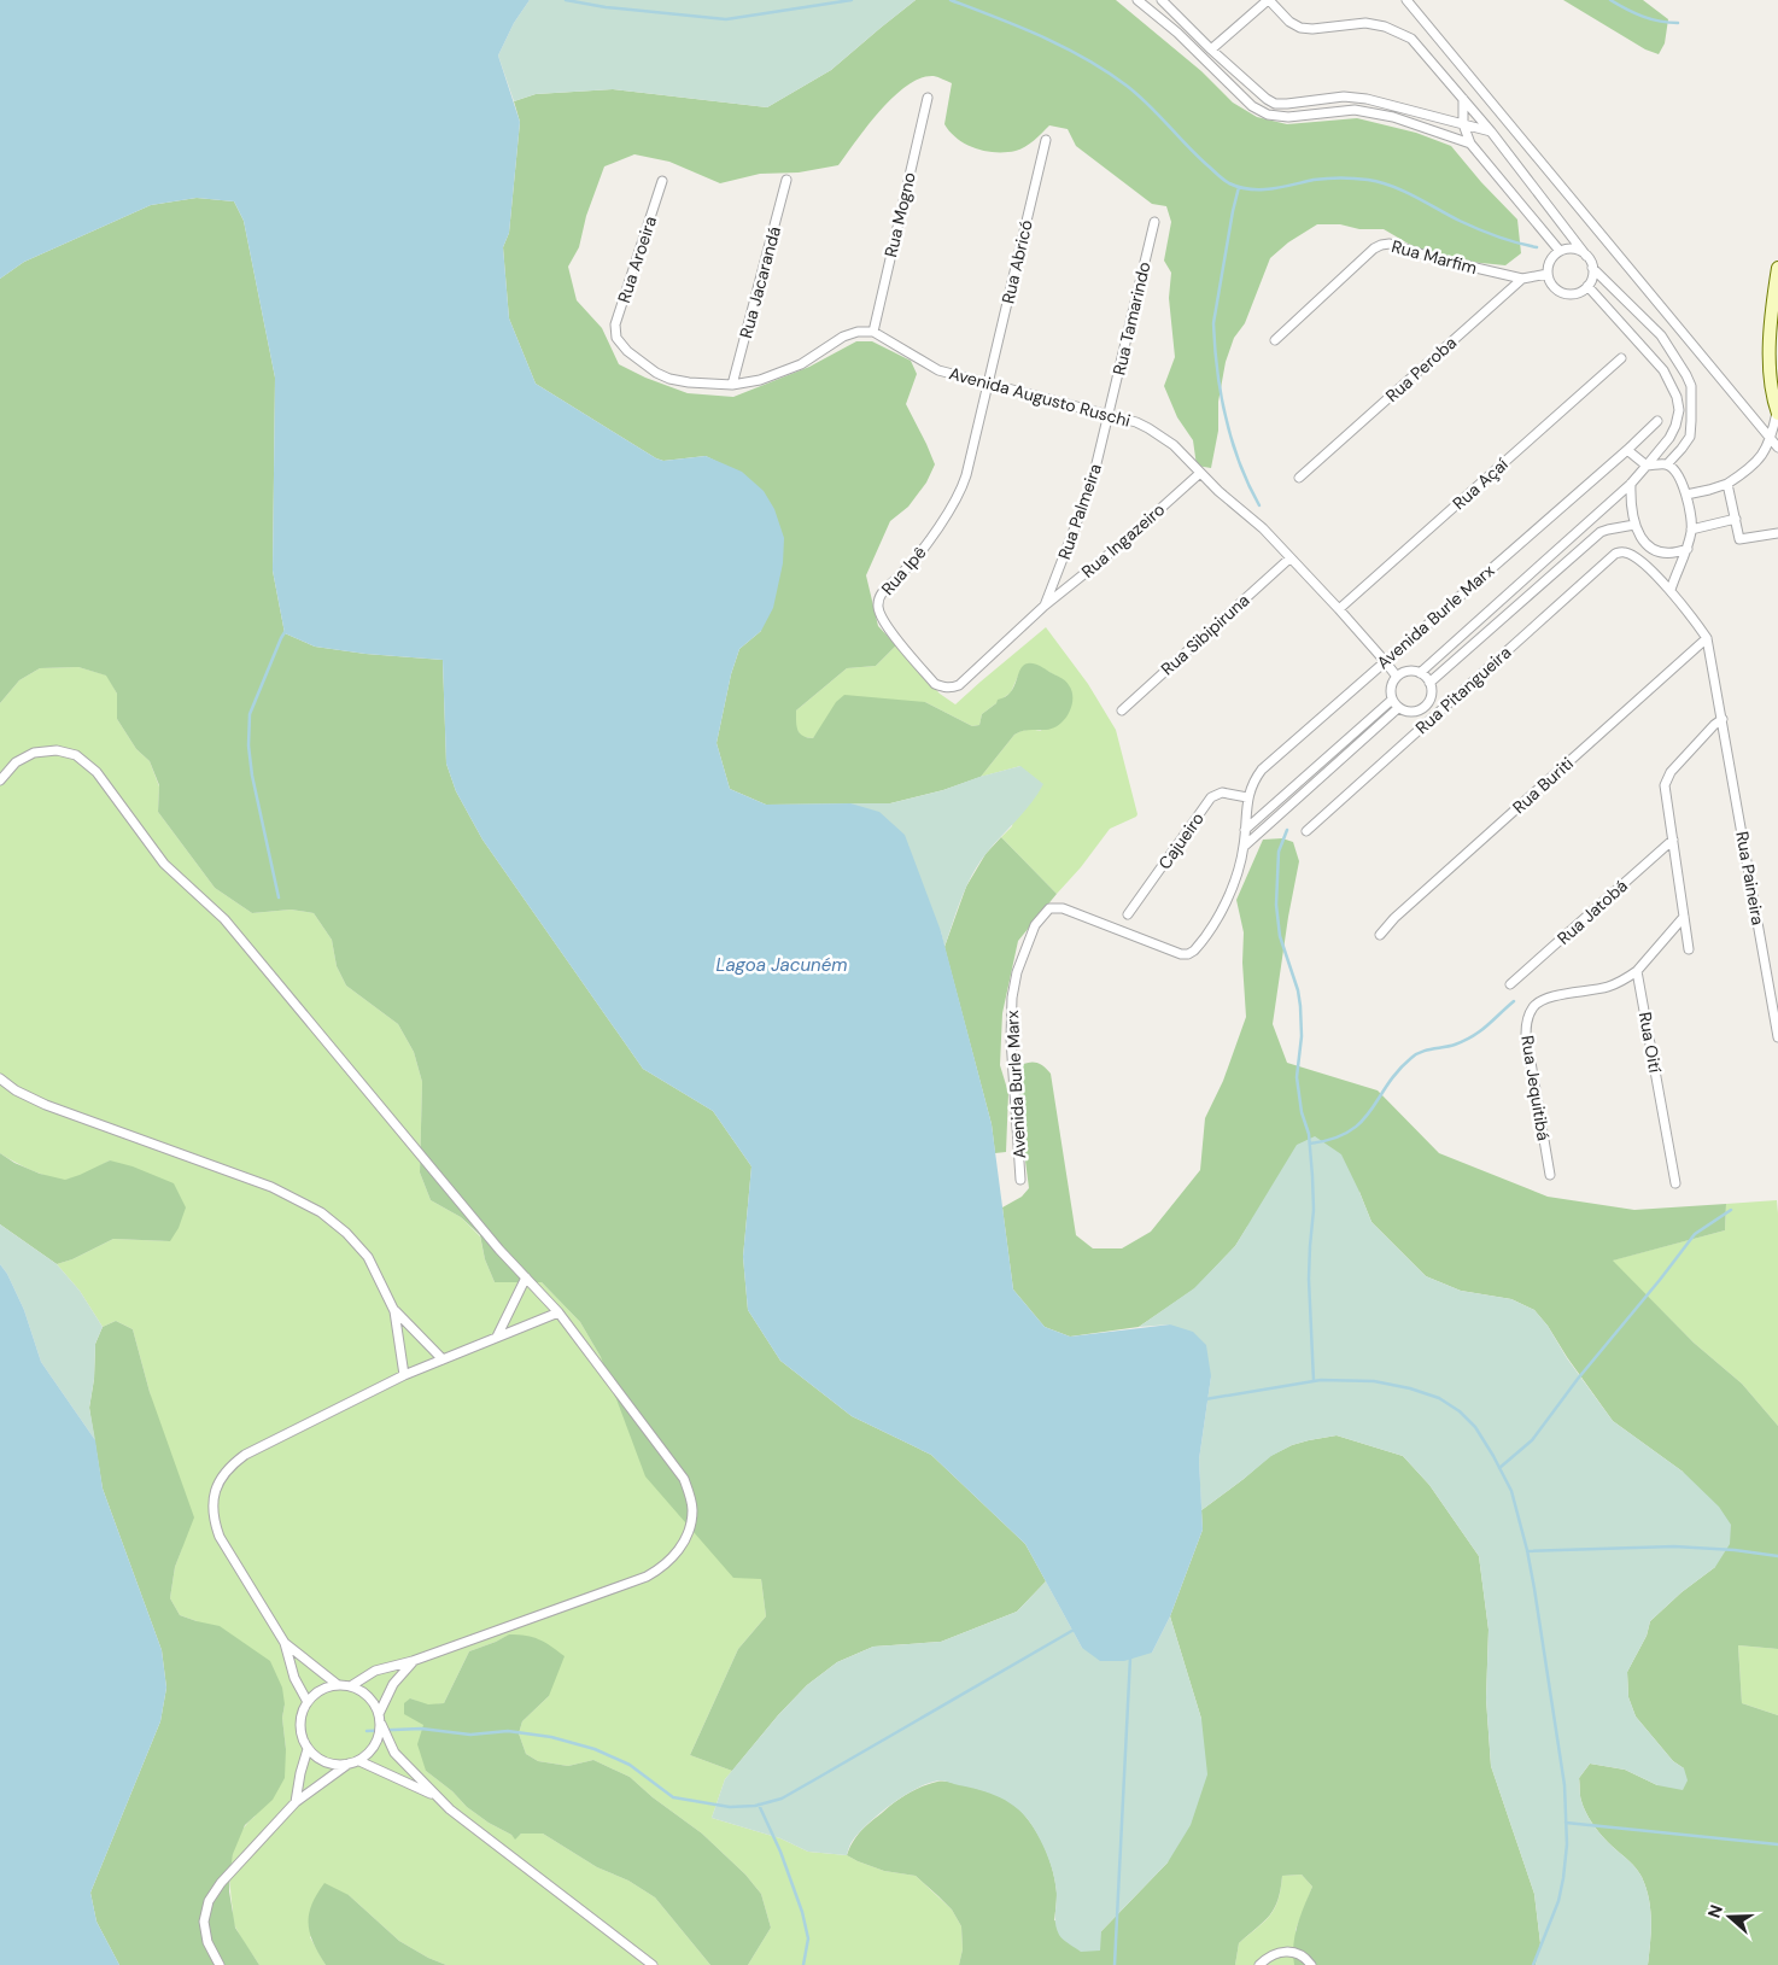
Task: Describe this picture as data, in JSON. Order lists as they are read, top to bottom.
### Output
{
  "streets": {
    "street": [
      "Rua Mogno",
      "Rua Marfim",
      "Rua Aroeira",
      "Rua Abricó",
      "Rua Jacarandá",
      "Rua Tamarindo",
      "Rua Peroba",
      "Avenida Augusto Ruschi",
      "Rua Açaí",
      "Rua Palmeira",
      "Rua Ingazeiro",
      "Rua Ipê",
      "Avenida Burle Marx",
      "Rua Sibipiruna",
      "Rua Pitangueira",
      "Rua Buriti",
      "Cajueiro",
      "Rua Paineira",
      "Rua Jatobá",
      "Rua Oití",
      "Rua Jequitibá"
    ]
  },
  "crossings": [
    ["Rua Mogno", "Avenida Augusto Ruschi"],
    ["Rua Marfim", "Rua Peroba"],
    ["Rua Aroeira", "Rua Jacarandá"],
    ["Rua Abricó", "Avenida Augusto Ruschi"],
    ["Rua Abricó", "Rua Ipê"],
    ["Rua Tamarindo", "Avenida Augusto Ruschi"],
    ["Rua Tamarindo", "Rua Palmeira"],
    ["Rua Peroba", "Avenida Burle Marx"],
    ["Avenida Augusto Ruschi", "Rua Açaí"],
    ["Avenida Augusto Ruschi", "Rua Palmeira"],
    ["Avenida Augusto Ruschi", "Rua Ingazeiro"],
    ["Avenida Augusto Ruschi", "Rua Ipê"],
    ["Avenida Augusto Ruschi", "Avenida Burle Marx"],
    ["Avenida Augusto Ruschi", "Rua Sibipiruna"],
    ["Rua Palmeira", "Rua Ingazeiro"],
    ["Rua Palmeira", "Rua Ipê"],
    ["Rua Ingazeiro", "Rua Ipê"],
    ["Avenida Burle Marx", "Cajueiro"],
    ["Rua Buriti", "Rua Paineira"],
    ["Rua Oití", "Rua Jequitibá"]
  ],
  "water": ["Lagoa Jacuném"],
  "north": "left"
}
